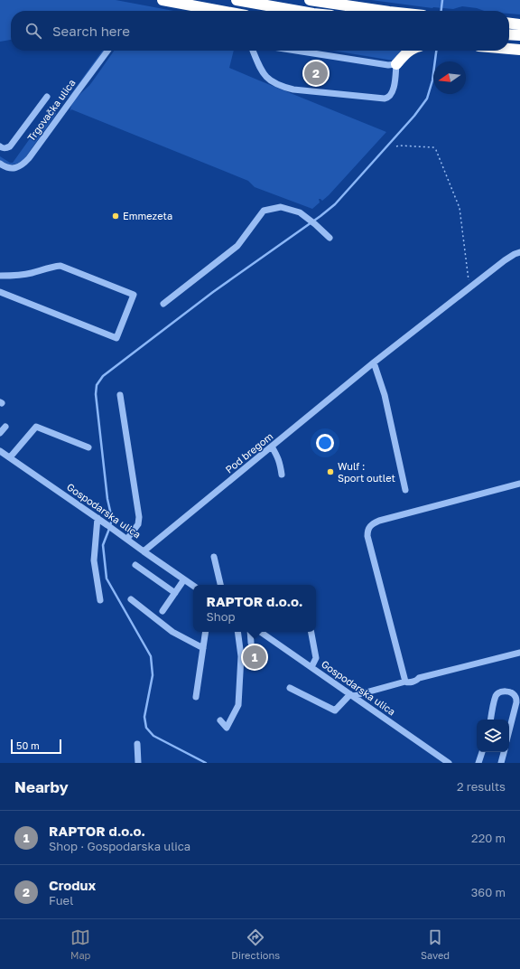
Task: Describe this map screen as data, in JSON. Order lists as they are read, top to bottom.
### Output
{
  "streets": {
    "street": ["Trgovačka ulica", "Pod bregom", "Gospodarska ulica"]
  },
  "crossings": [
    ["Pod bregom", "Gospodarska ulica"]
  ],
  "places": ["Emmezeta", "Wulf : Sport outlet"],
  "scale_bar": "50 m",
  "north": "left",
  "page": {
    "search": "Search here",
    "pins": ["2", "1"],
    "popup": ["RAPTOR d.o.o.", "Shop"],
    "scale": "50 m",
    "heading": ["Nearby", "2 results"],
    "list": [
      {
        "mark": "1",
        "name": "RAPTOR d.o.o.",
        "note": "Shop · Gospodarska ulica",
        "value": "220 m"
      },
      {
        "mark": "2",
        "name": "Crodux",
        "note": "Fuel",
        "value": "360 m"
      }
    ],
    "nav": ["Map", "Directions", "Saved"]
  }
}
